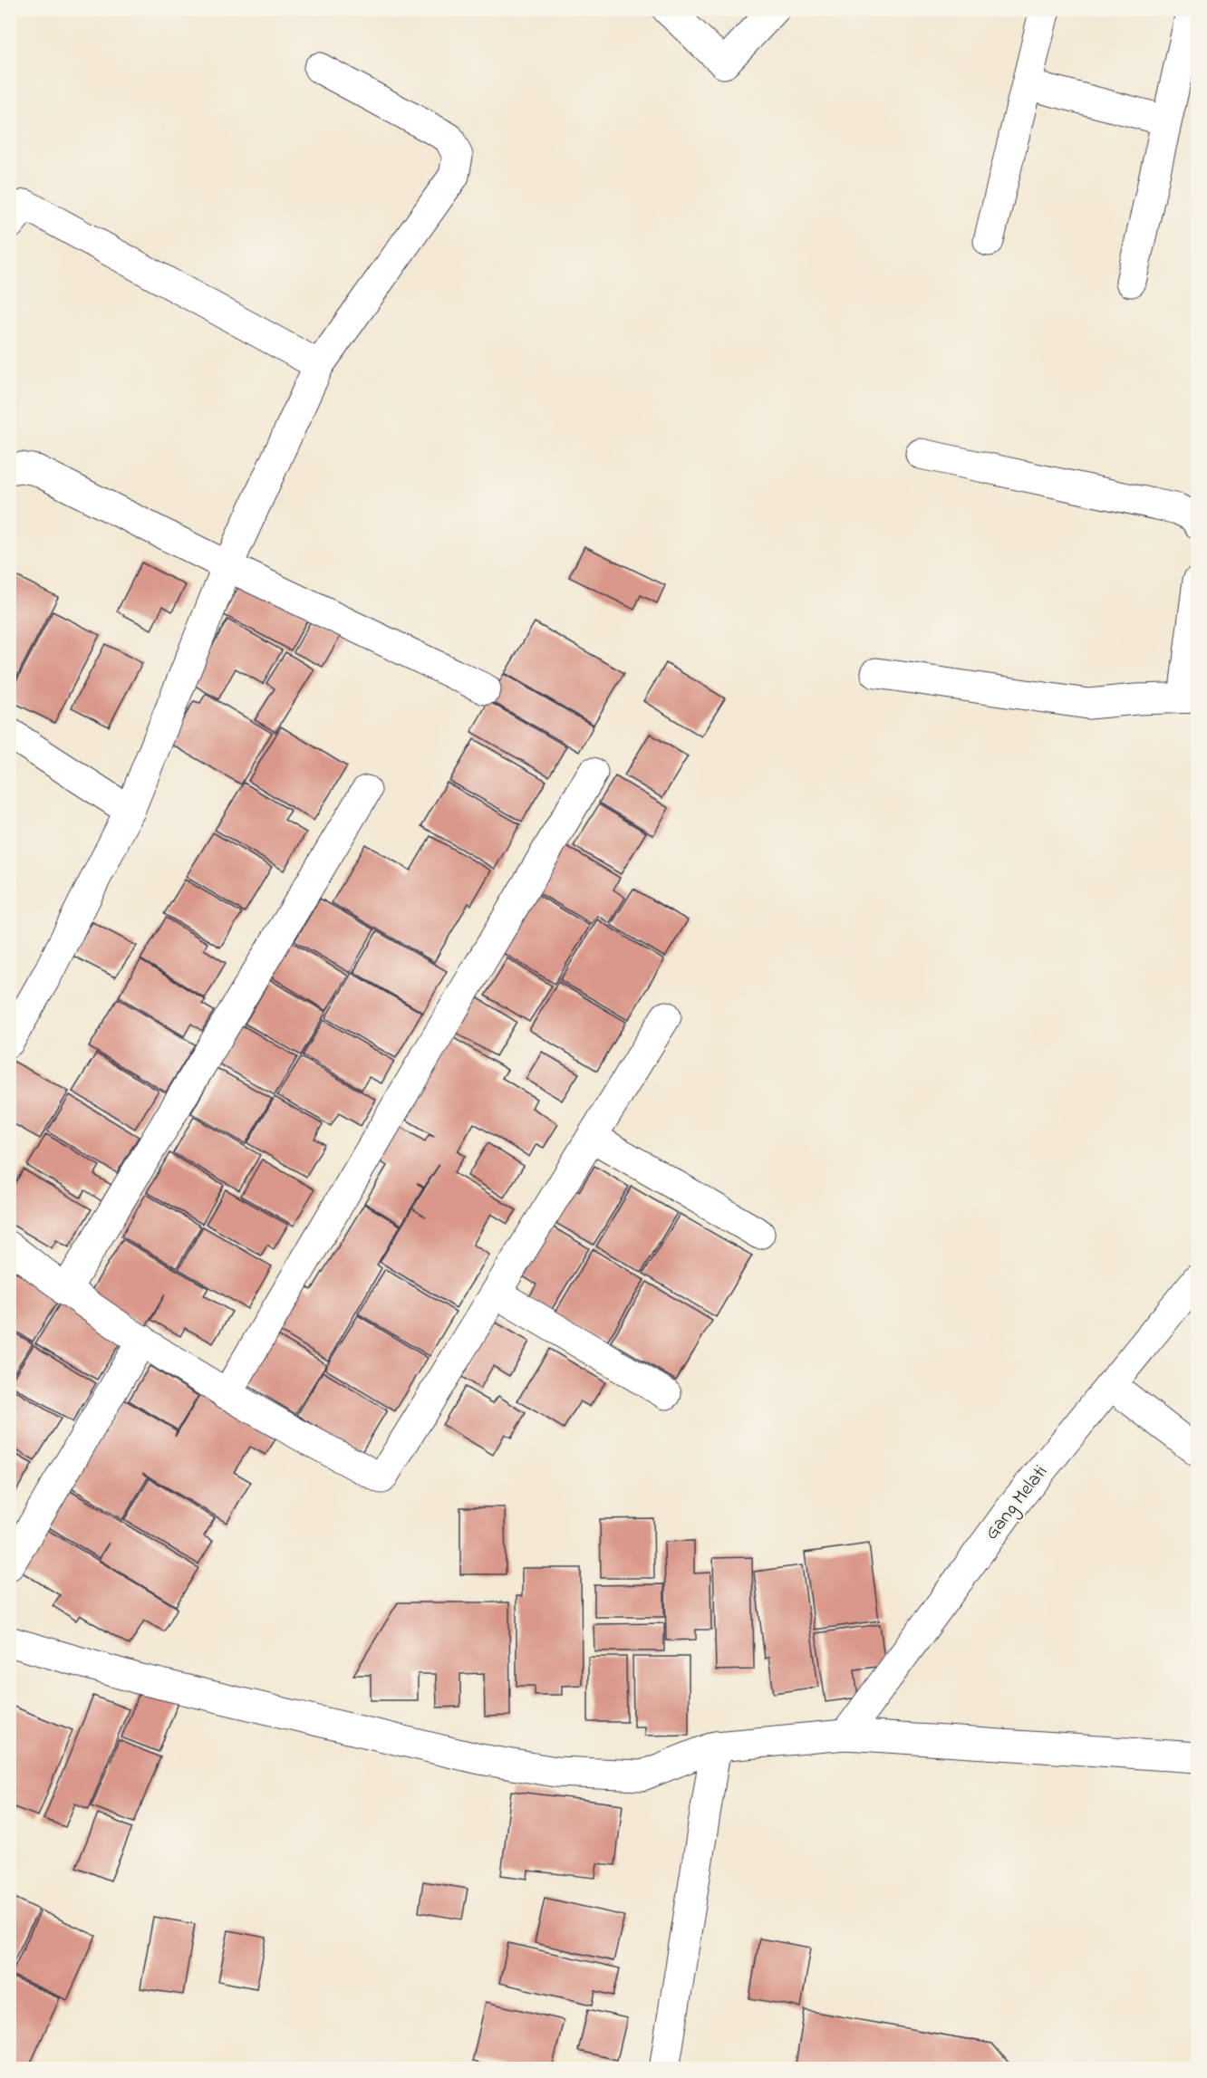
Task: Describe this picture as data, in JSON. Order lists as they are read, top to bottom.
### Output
{
  "streets": {
    "street": ["Gang Melati"]
  }
}
